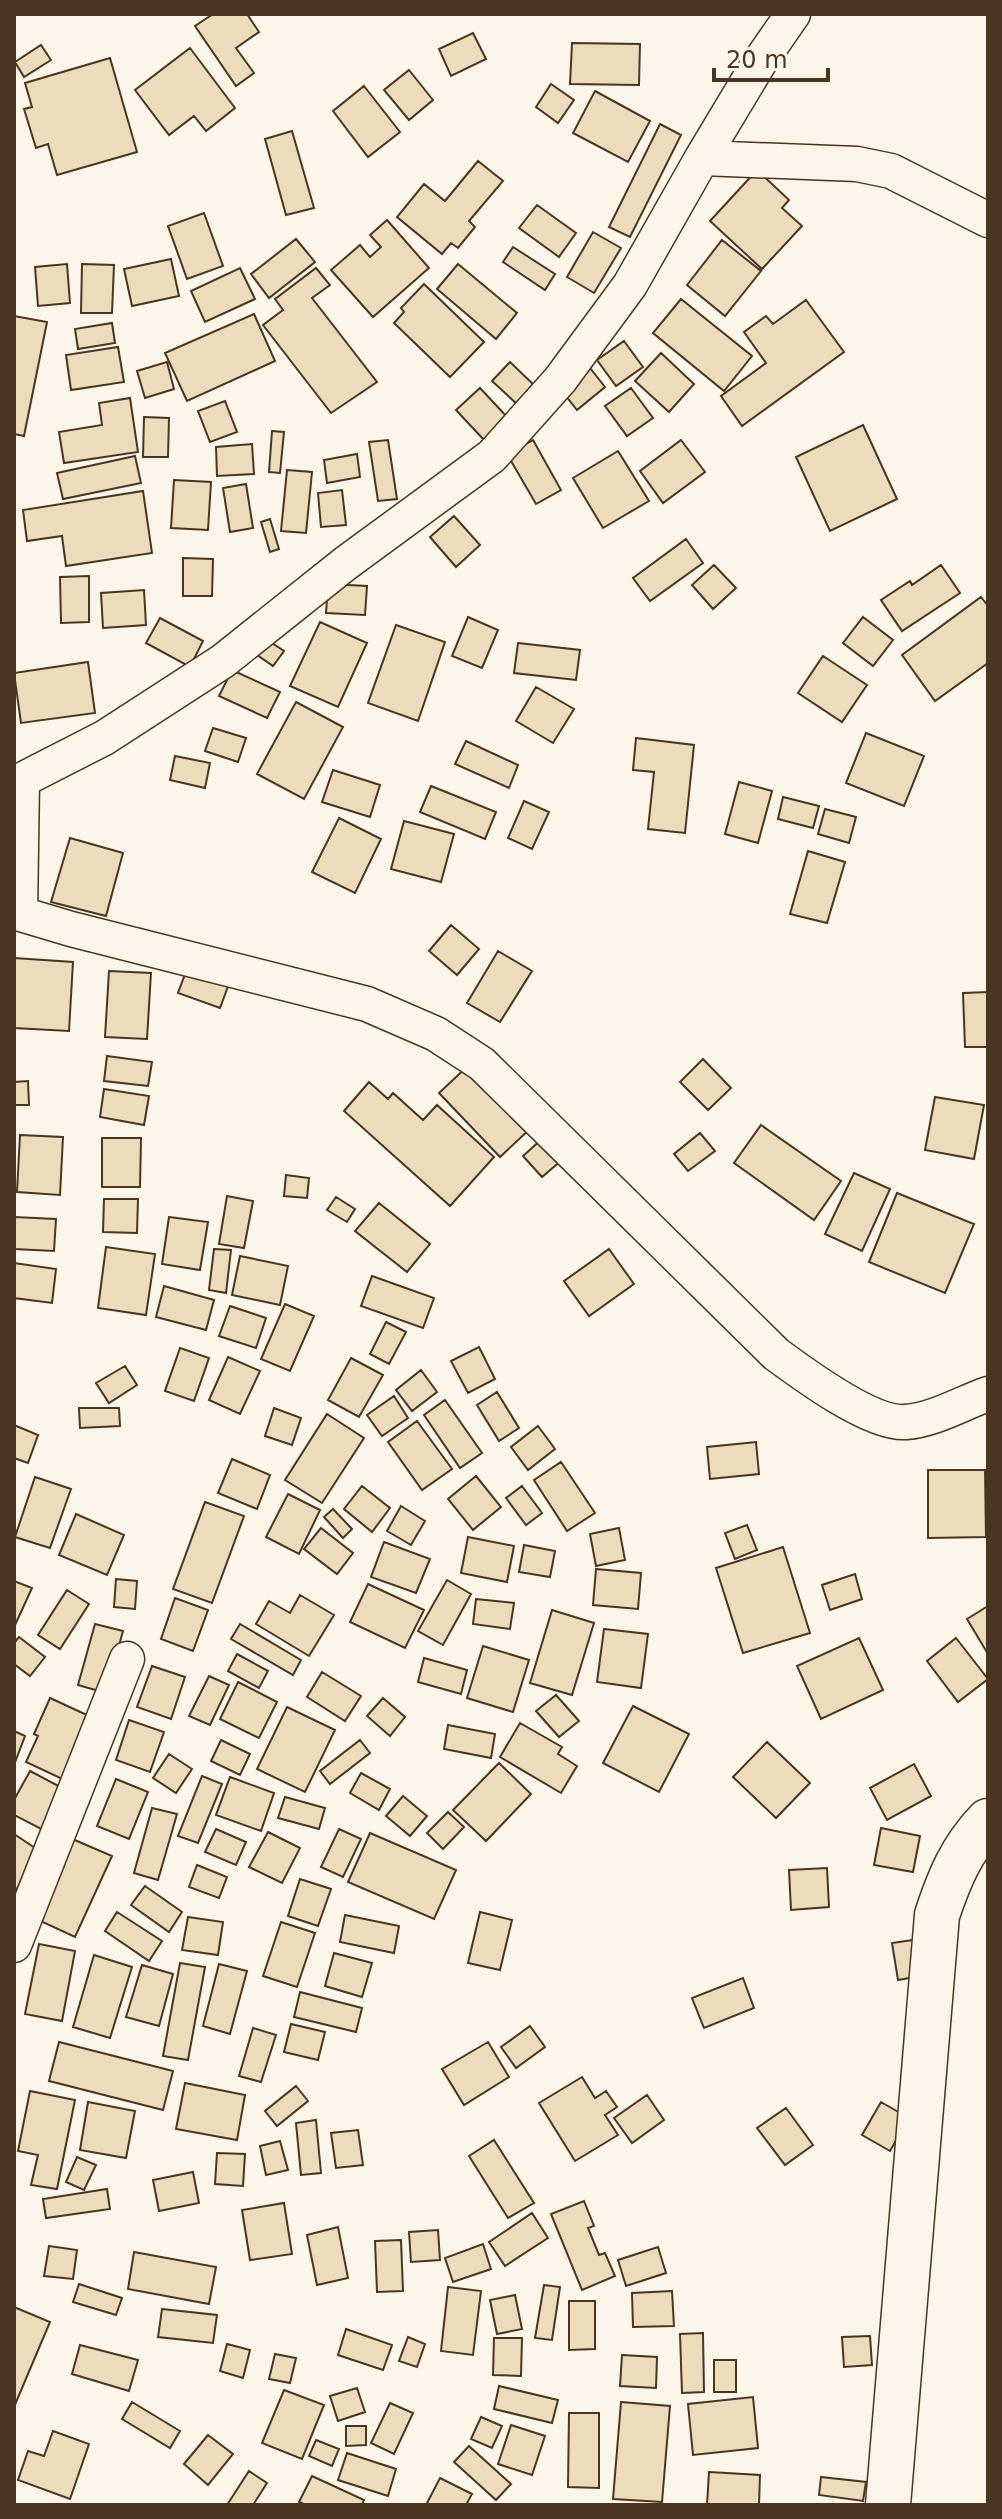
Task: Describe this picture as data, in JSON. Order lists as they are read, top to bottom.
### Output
{
  "scale_bar": "20 m"
}
